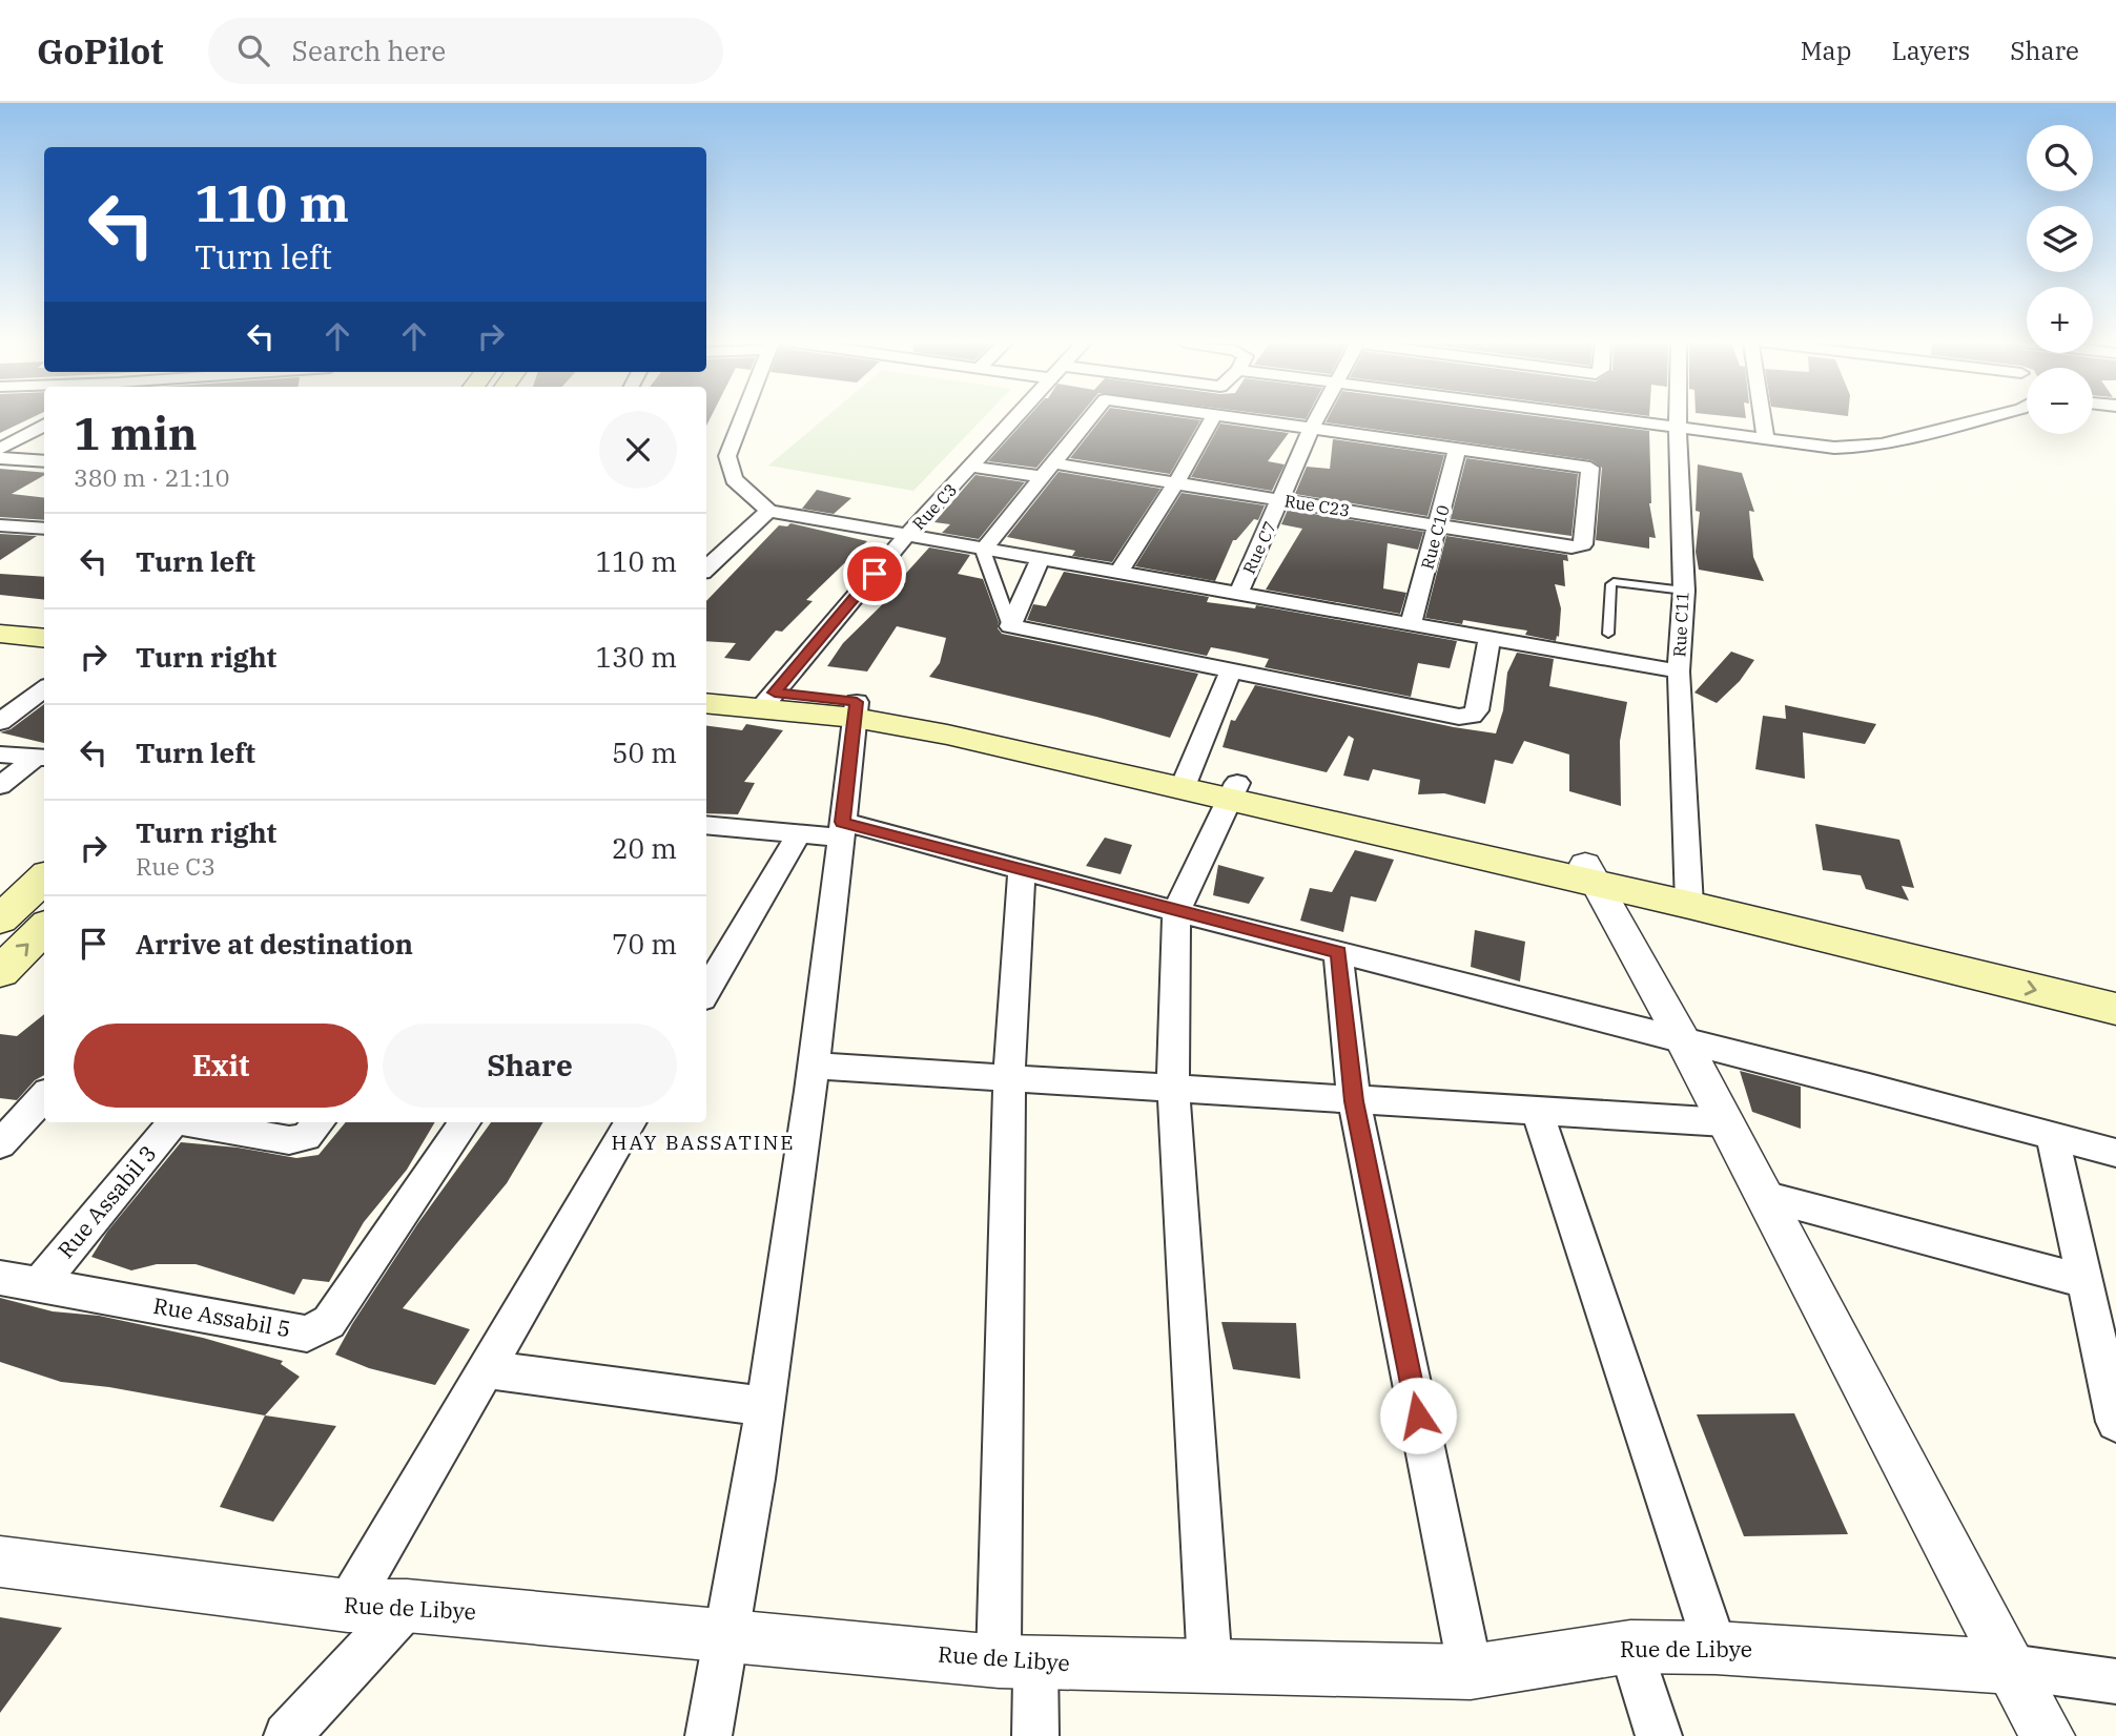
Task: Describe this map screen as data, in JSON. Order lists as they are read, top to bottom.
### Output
{
  "streets": {
    "street": [
      "Rue C23",
      "Rue C3",
      "Rue C10",
      "Rue C7",
      "Rue C11",
      "Rue Assabil 3",
      "Rue Assabil 5",
      "Rue de Libye"
    ]
  },
  "crossings": [
    ["Rue C23", "Rue C3"],
    ["Rue C23", "Rue C10"],
    ["Rue C23", "Rue C7"],
    ["Rue Assabil 3", "Rue Assabil 5"]
  ],
  "districts": ["HAY BASSATINE"],
  "page": {
    "header": "GoPilot",
    "search": "Search here",
    "nav": ["Map", "Layers", "Share"],
    "map_buttons": ["+", "−"],
    "turn": ["110 m", "Turn left"],
    "heading": ["1 min", "380 m · 21:10"],
    "list": [
      {
        "name": "Turn left",
        "value": "110 m"
      },
      {
        "name": "Turn right",
        "value": "130 m"
      },
      {
        "name": "Turn left",
        "value": "50 m"
      },
      {
        "name": "Turn right",
        "note": "Rue C3",
        "value": "20 m"
      },
      {
        "name": "Arrive at destination",
        "value": "70 m"
      }
    ],
    "buttons": ["Exit", "Share"]
  }
}
